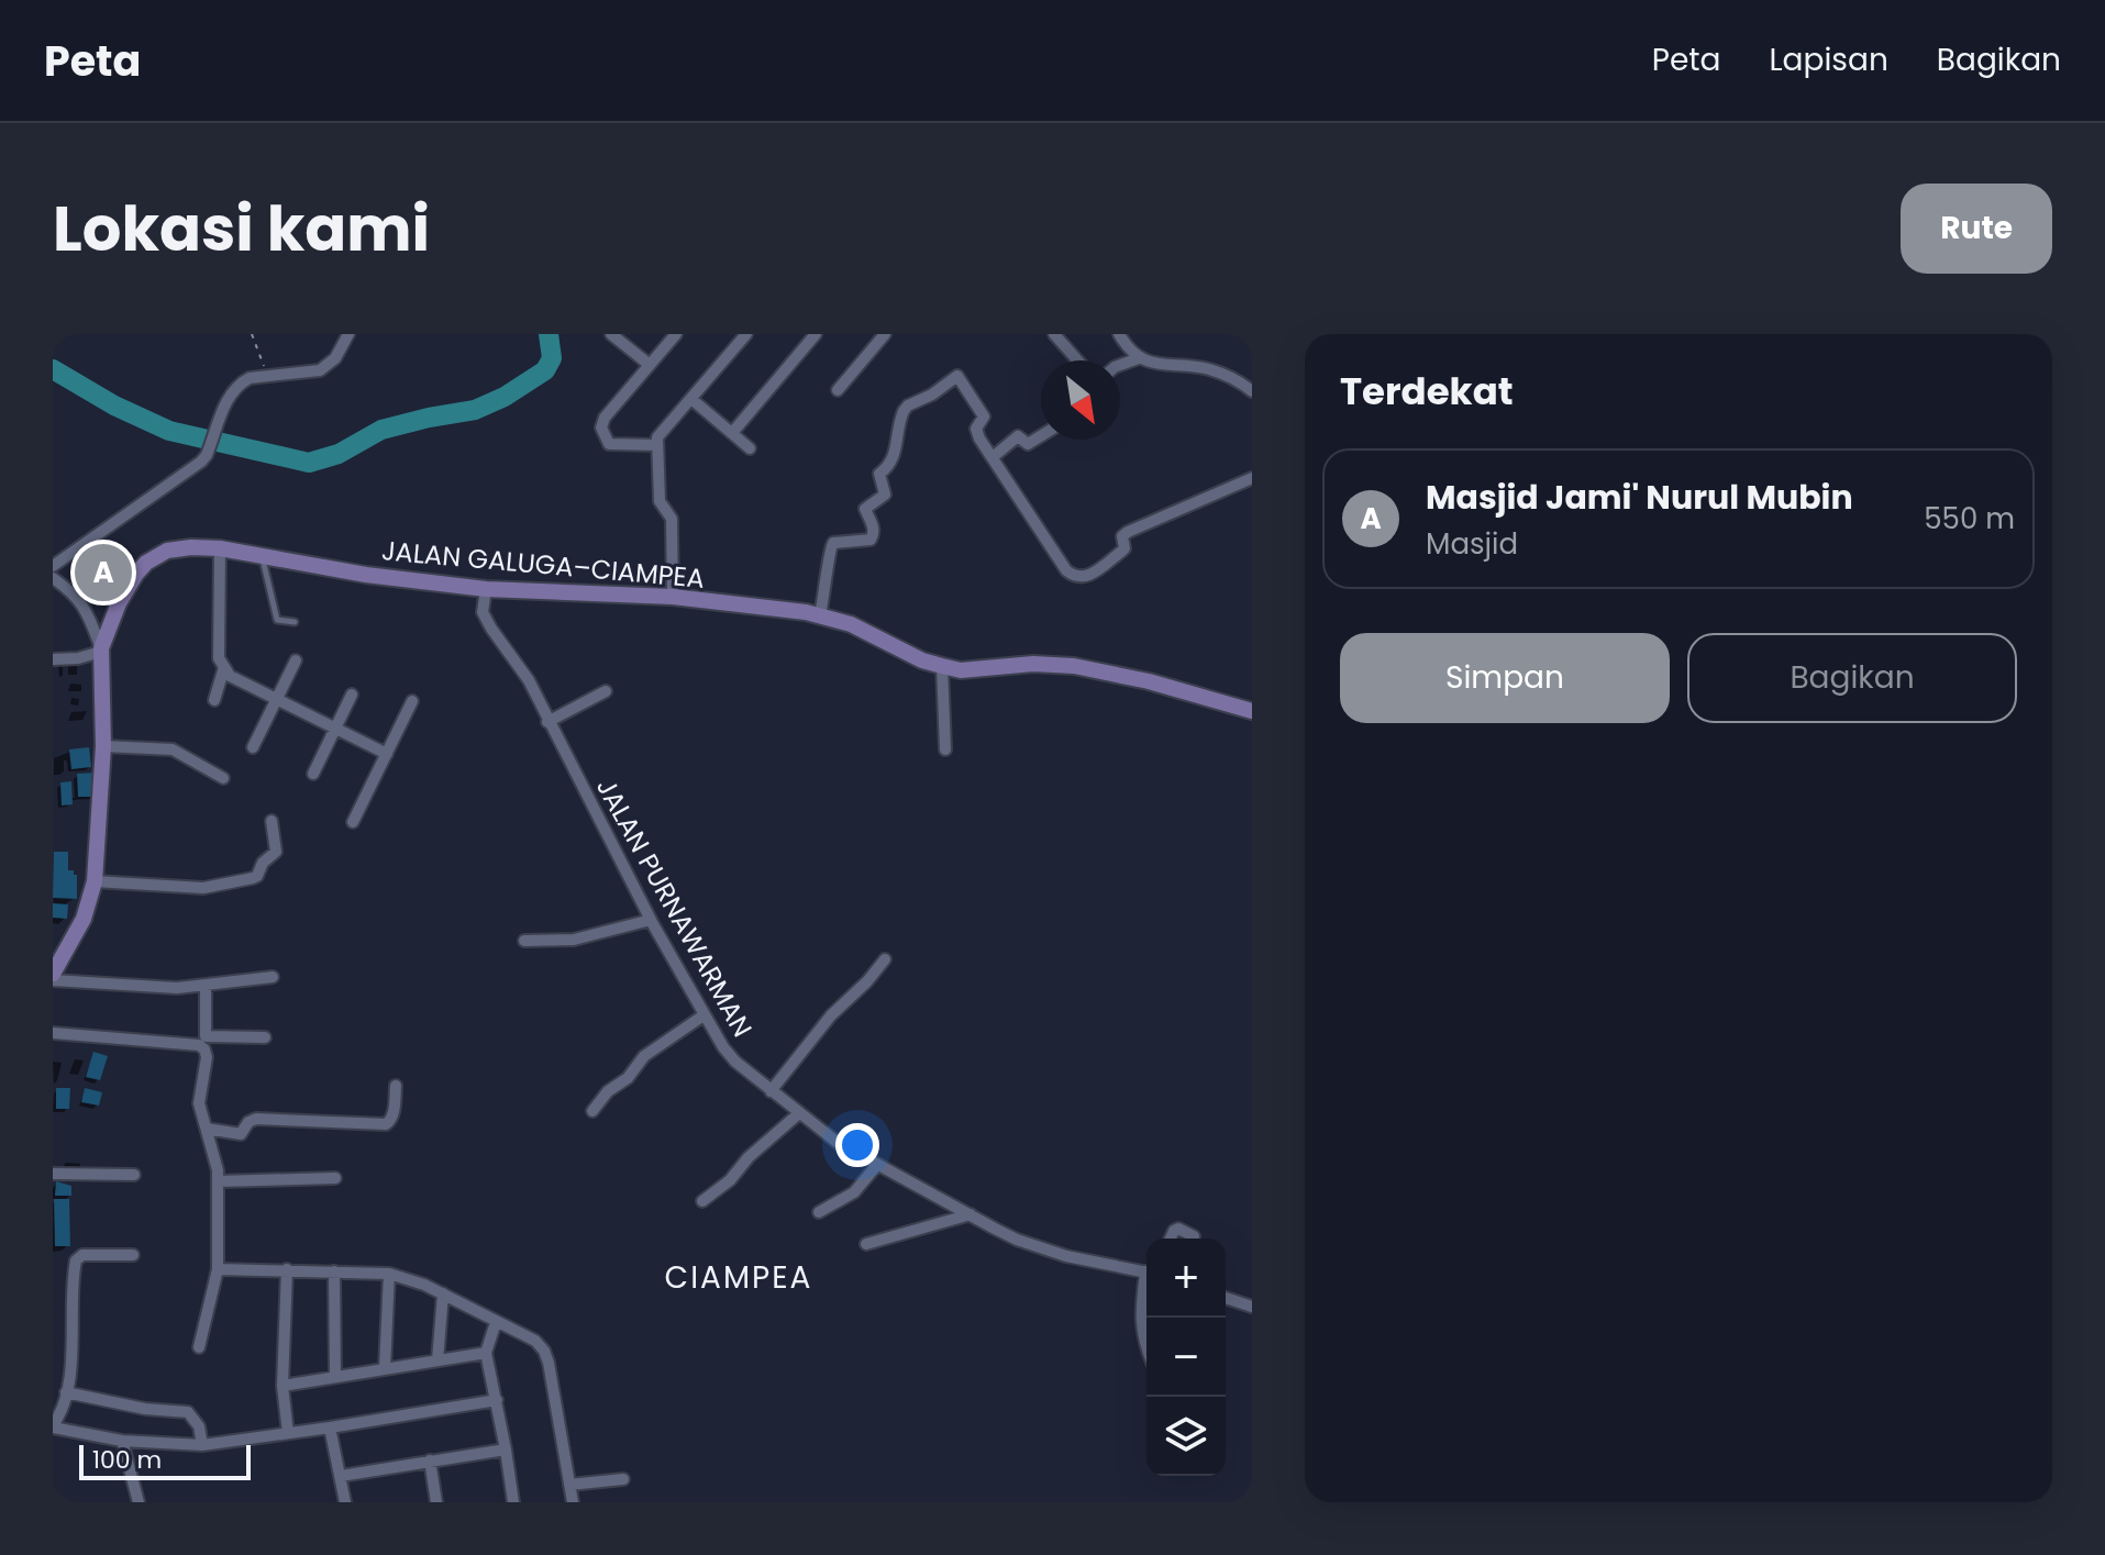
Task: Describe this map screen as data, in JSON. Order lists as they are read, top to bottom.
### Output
{
  "streets": {
    "street": ["JALAN GALUGA–CIAMPEA", "JALAN PURNAWARMAN"]
  },
  "crossings": [
    ["JALAN GALUGA–CIAMPEA", "JALAN PURNAWARMAN"]
  ],
  "districts": ["CIAMPEA"],
  "scale_bar": "100 m",
  "north": "bottom right",
  "page": {
    "header": "Peta",
    "nav": ["Peta", "Lapisan", "Bagikan"],
    "title": "Lokasi kami",
    "buttons": [
      "Rute",
      ["Simpan", "Bagikan"]
    ],
    "heading": "Terdekat",
    "list": [
      {
        "mark": "A",
        "name": "Masjid Jami' Nurul Mubin",
        "note": "Masjid",
        "value": "550 m"
      }
    ],
    "pins": "A",
    "map_buttons": ["+", "−"],
    "scale": "100 m"
  }
}
